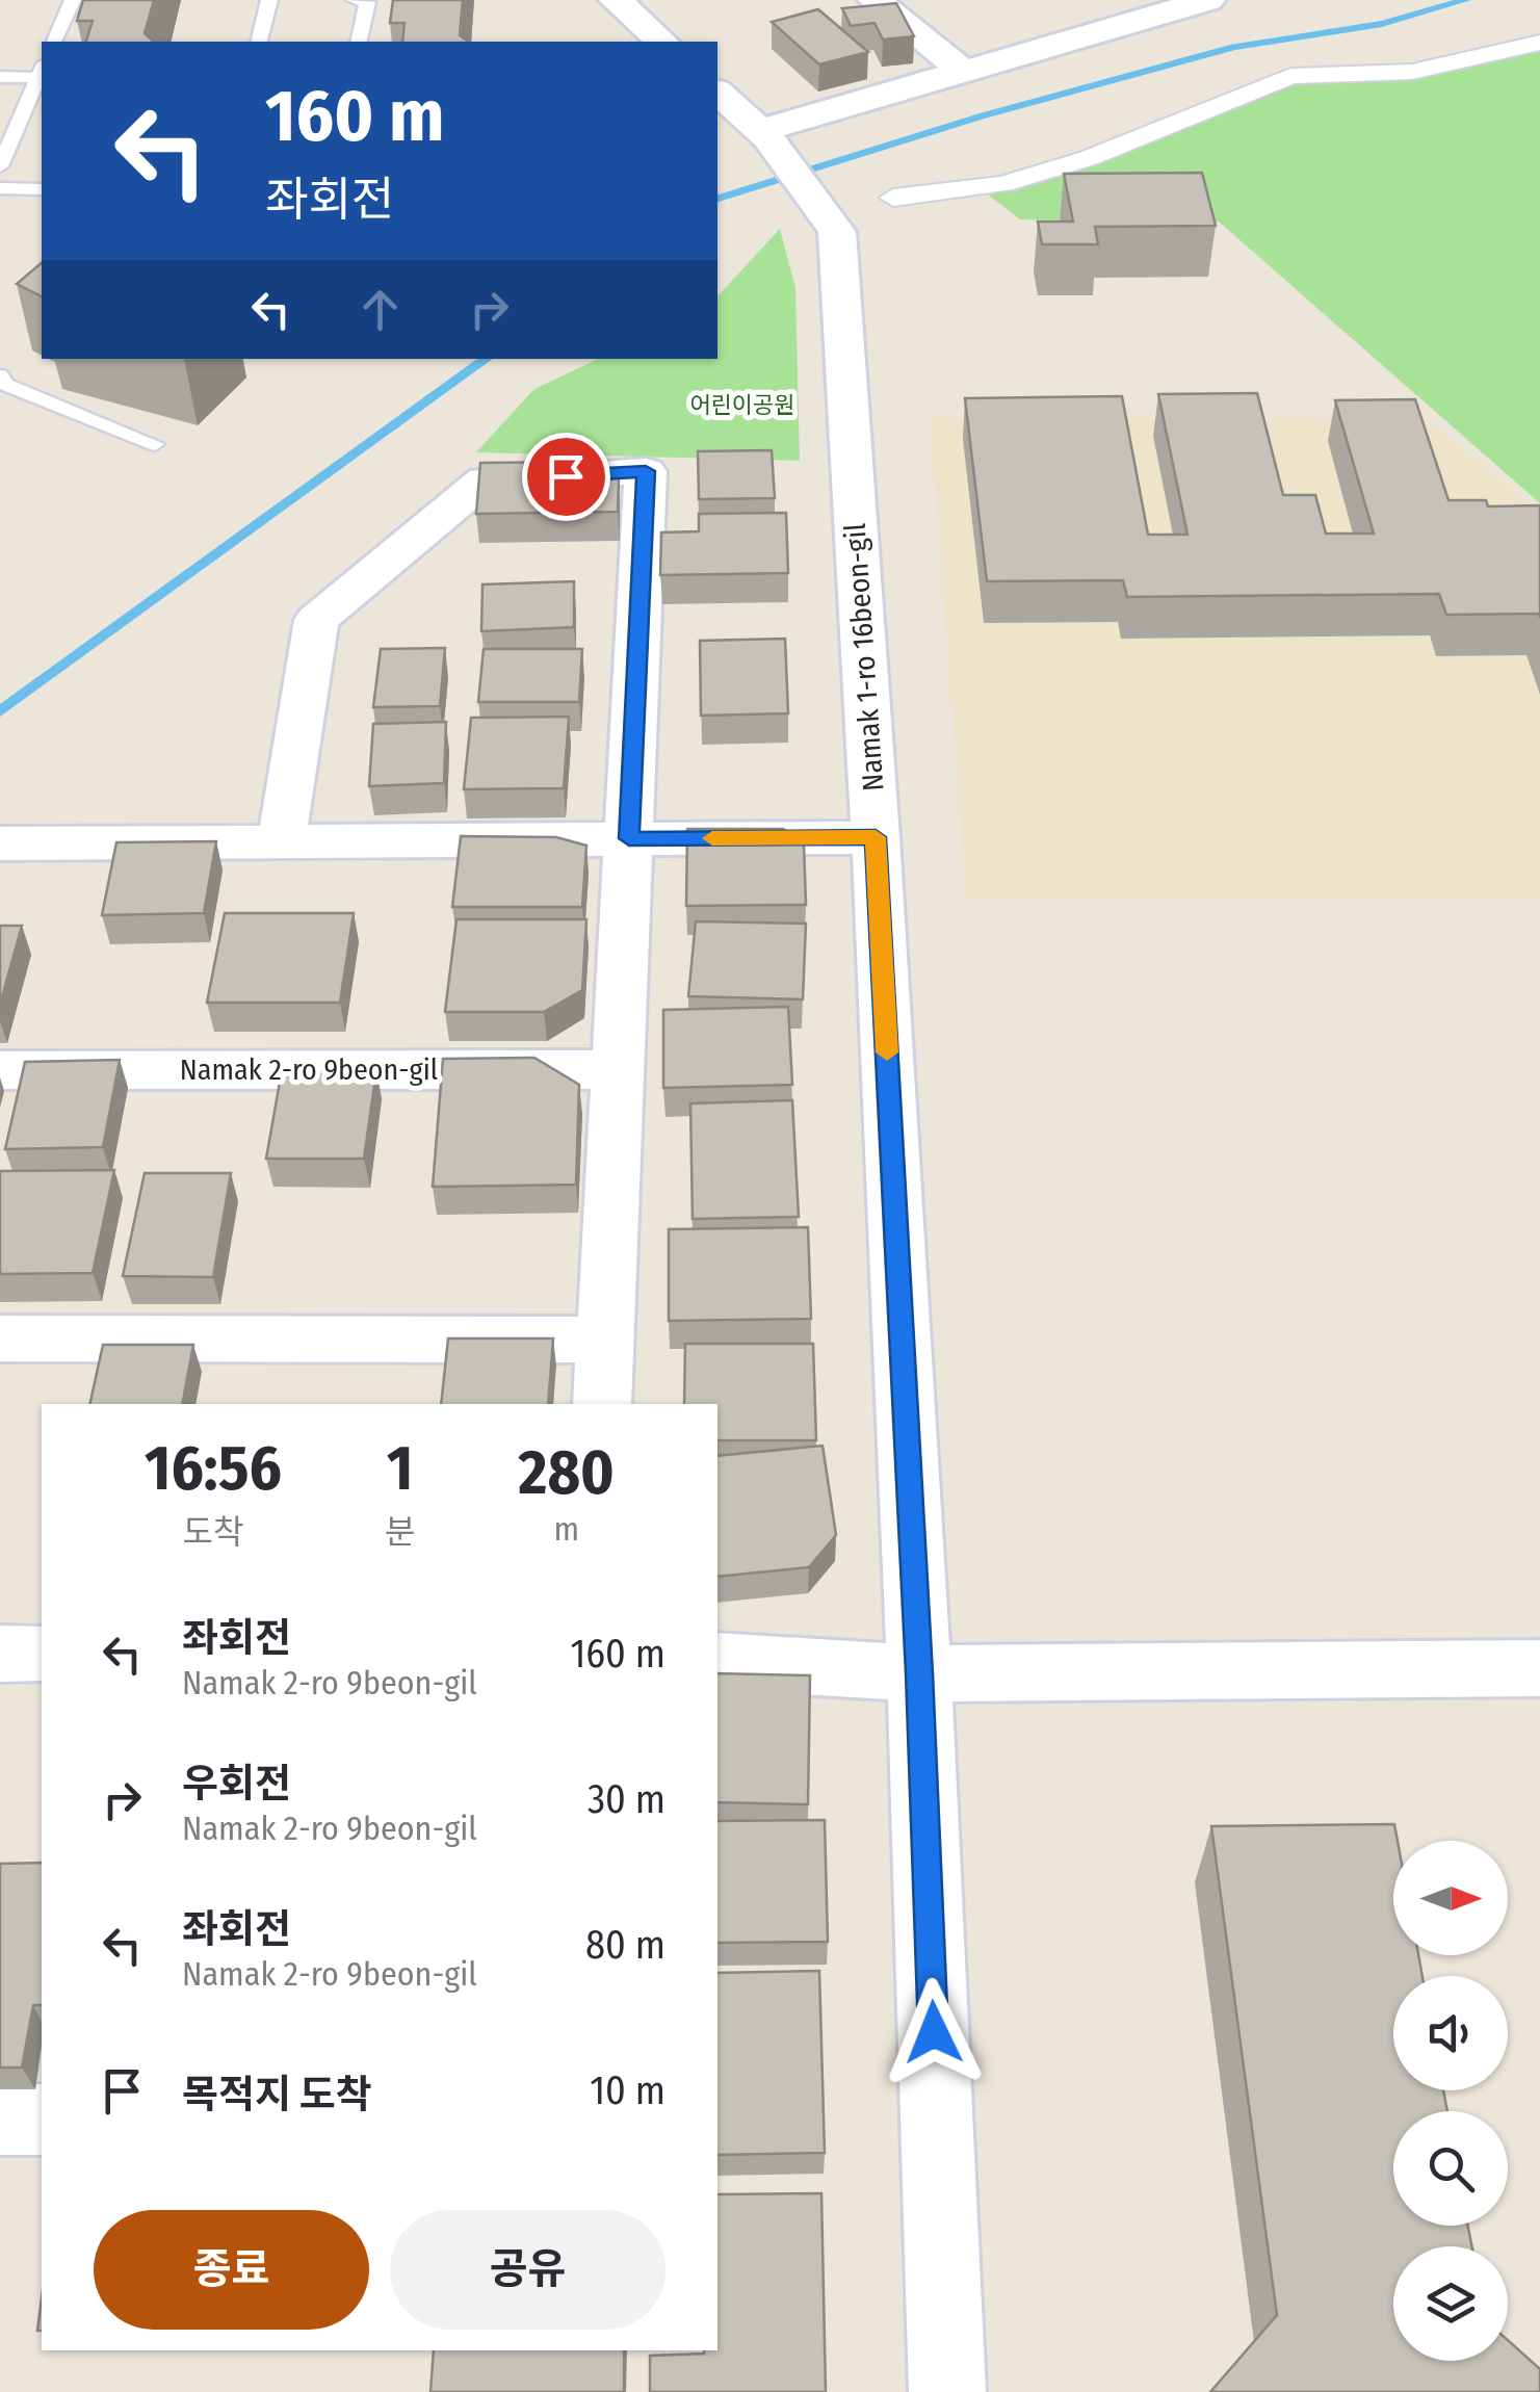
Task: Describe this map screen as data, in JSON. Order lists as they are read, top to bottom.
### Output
{
  "streets": {
    "street": ["Namak 1-ro 16beon-gil", "Namak 2-ro 9beon-gil"]
  },
  "parks": ["어린이공원"],
  "north": "right",
  "page": {
    "turn": ["160 m", "좌회전"],
    "eta": [
      "16:56",
      "도착",
      "1",
      "분",
      "280",
      "m"
    ],
    "list": [
      {
        "name": "좌회전",
        "note": "Namak 2-ro 9beon-gil",
        "value": "160 m"
      },
      {
        "name": "우회전",
        "note": "Namak 2-ro 9beon-gil",
        "value": "30 m"
      },
      {
        "name": "좌회전",
        "note": "Namak 2-ro 9beon-gil",
        "value": "80 m"
      },
      {
        "name": "목적지 도착",
        "value": "10 m"
      }
    ],
    "buttons": ["종료", "공유"]
  }
}
